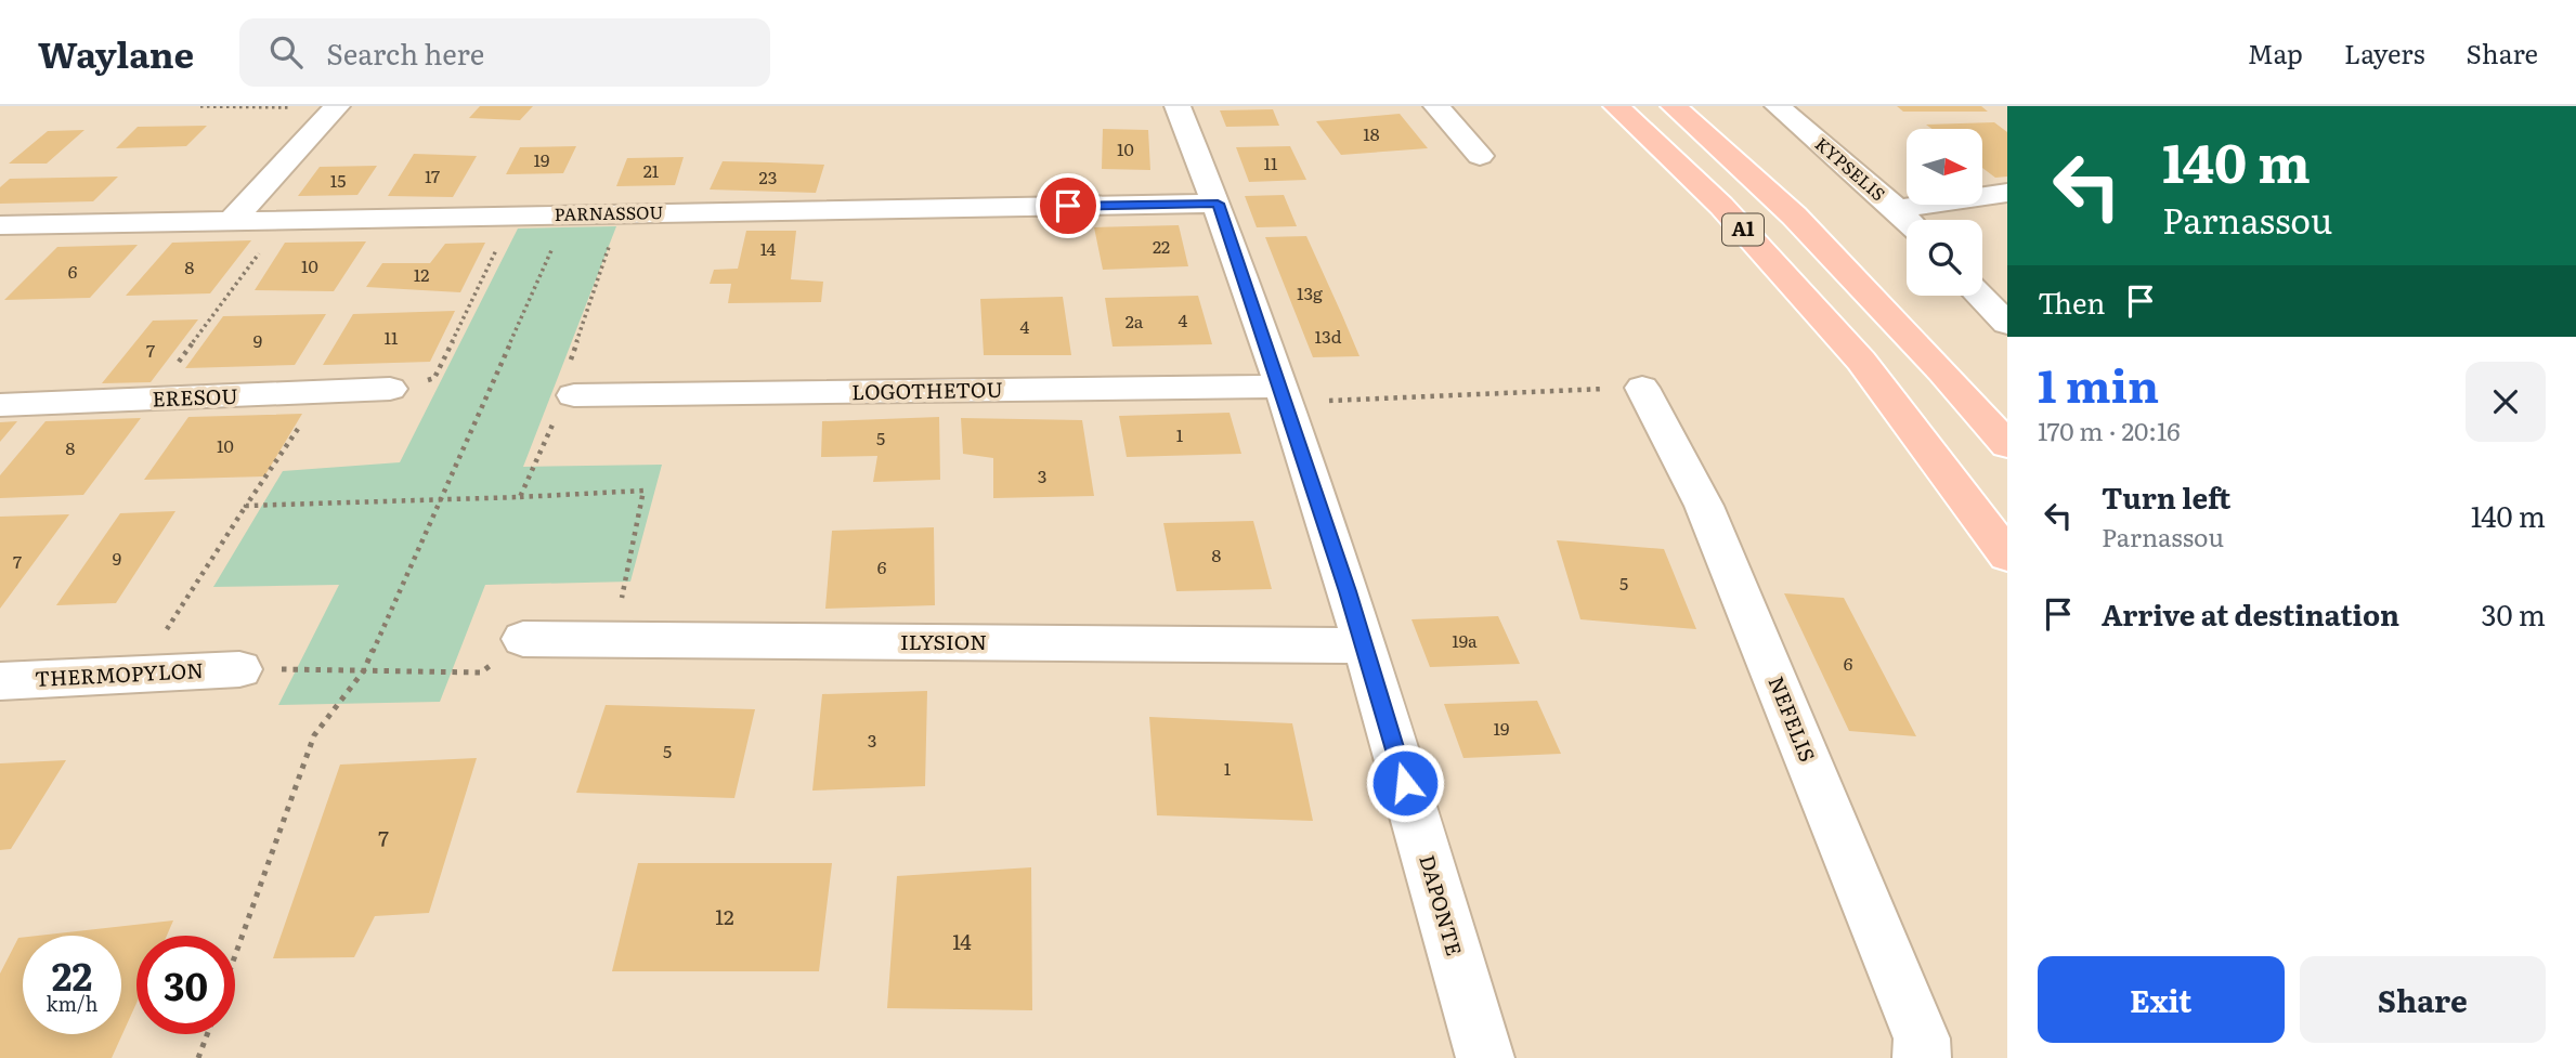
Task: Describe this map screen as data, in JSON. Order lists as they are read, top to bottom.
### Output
{
  "streets": {
    "highway": ["A1"],
    "street": [
      "KYPSELIS",
      "PARNASSOU",
      "LOGOTHETOU",
      "ERESOU",
      "ILYSION",
      "THERMOPYLON",
      "NEFELIS",
      "DAPONTE"
    ]
  },
  "crossings": [
    ["PARNASSOU", "DAPONTE"],
    ["LOGOTHETOU", "DAPONTE"],
    ["ILYSION", "DAPONTE"]
  ],
  "house_numbers": [
    "18",
    "10",
    "19",
    "11",
    "21",
    "17",
    "23",
    "15",
    "22",
    "14",
    "10",
    "8",
    "6",
    "12",
    "13g",
    "4",
    "2a",
    "4",
    "13d",
    "11",
    "9",
    "7",
    "1",
    "5",
    "10",
    "8",
    "3",
    "8",
    "9",
    "7",
    "6",
    "5",
    "19a",
    "6",
    "19",
    "3",
    "5",
    "1",
    "7",
    "12",
    "14"
  ],
  "north": "right",
  "page": {
    "header": "Waylane",
    "search": "Search here",
    "nav": ["Map", "Layers", "Share"],
    "turn": ["140 m", "Parnassou"],
    "then": "Then",
    "heading": ["1 min", "170 m · 20:16"],
    "list": [
      {
        "name": "Turn left",
        "note": "Parnassou",
        "value": "140 m"
      },
      {
        "name": "Arrive at destination",
        "value": "30 m"
      }
    ],
    "speed": "22 km/h",
    "limit": "30",
    "buttons": ["Exit", "Share"]
  }
}
